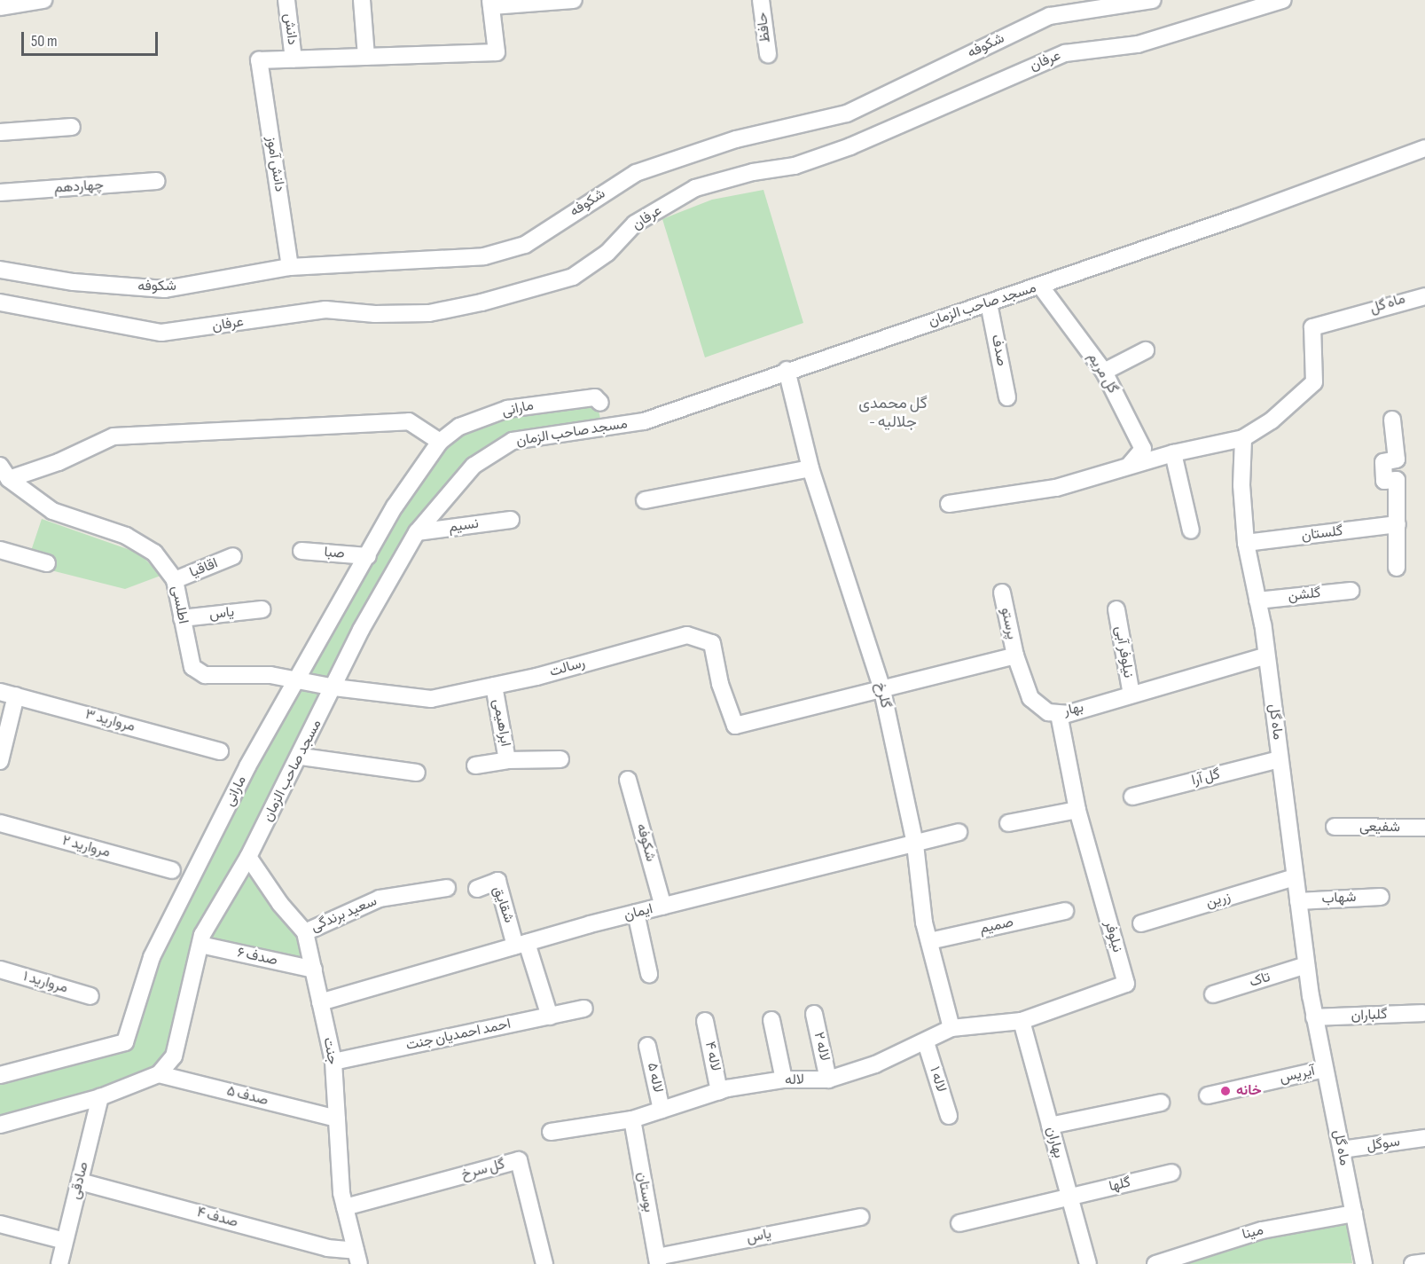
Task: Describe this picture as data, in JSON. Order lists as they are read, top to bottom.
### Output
{
  "streets": {
    "street": [
      "حافظ",
      "دانش",
      "شکوفه",
      "عرفان",
      "دانش آموز",
      "چهاردهم",
      "ماه گل",
      "مسجد صاحب الزمان",
      "صدف",
      "گل مریم",
      "مارانی",
      "نسیم",
      "گلستان",
      "صبا",
      "اقاقیا",
      "گلشن",
      "اطلسی",
      "یاس",
      "پرستو",
      "نیلوفر آبی",
      "رسالت",
      "گلرخ",
      "بهار",
      "مروارید ۳",
      "ابراهیمی",
      "گل آرا",
      "شفیعی",
      "مروارید ۲",
      "شهاب",
      "زرین",
      "شقایق",
      "ایمان",
      "سعید برندگی",
      "صمیم",
      "نیلوفر",
      "صدف ۶",
      "تاک",
      "مروارید ۱",
      "گلباران",
      "احمد احمدیان جنت",
      "لاله ۲",
      "جنت",
      "لاله ۴",
      "آیریس",
      "لاله ۵",
      "لاله ۱",
      "لاله",
      "صدف ۵",
      "بهاران",
      "سوگل",
      "گل سرخ",
      "صادقی",
      "گلها",
      "بوستان",
      "صدف ۴",
      "مینا"
    ]
  },
  "crossings": [
    ["دانش", "دانش آموز"],
    ["شکوفه", "دانش آموز"],
    ["شکوفه", "ایمان"],
    ["ماه گل", "گلستان"],
    ["ماه گل", "گلشن"],
    ["ماه گل", "بهار"],
    ["ماه گل", "گل آرا"],
    ["ماه گل", "شهاب"],
    ["ماه گل", "زرین"],
    ["ماه گل", "تاک"],
    ["ماه گل", "گلباران"],
    ["ماه گل", "آیریس"],
    ["ماه گل", "سوگل"],
    ["ماه گل", "مینا"],
    ["مسجد صاحب الزمان", "صدف"],
    ["مسجد صاحب الزمان", "گل مریم"],
    ["مسجد صاحب الزمان", "نسیم"],
    ["مسجد صاحب الزمان", "اطلسی"],
    ["مسجد صاحب الزمان", "رسالت"],
    ["مسجد صاحب الزمان", "گلرخ"],
    ["مسجد صاحب الزمان", "صدف ۶"],
    ["مسجد صاحب الزمان", "جنت"],
    ["مسجد صاحب الزمان", "صدف ۵"],
    ["مارانی", "صبا"],
    ["مارانی", "اطلسی"],
    ["اقاقیا", "اطلسی"],
    ["اطلسی", "یاس"],
    ["اطلسی", "رسالت"],
    ["یاس", "بوستان"],
    ["پرستو", "بهار"],
    ["نیلوفر آبی", "بهار"],
    ["رسالت", "گلرخ"],
    ["رسالت", "ابراهیمی"],
    ["گلرخ", "ایمان"],
    ["گلرخ", "صمیم"],
    ["گلرخ", "نیلوفر"],
    ["گلرخ", "لاله"],
    ["بهار", "نیلوفر"],
    ["شقایق", "ایمان"],
    ["ایمان", "جنت"],
    ["سعید برندگی", "جنت"],
    ["نیلوفر", "لاله"],
    ["نیلوفر", "بهاران"],
    ["صدف ۶", "جنت"],
    ["احمد احمدیان جنت", "جنت"],
    ["لاله ۲", "لاله"],
    ["جنت", "صدف ۵"],
    ["جنت", "گل سرخ"],
    ["جنت", "صدف ۴"],
    ["لاله ۴", "لاله"],
    ["لاله ۵", "لاله"],
    ["لاله ۱", "لاله"],
    ["لاله", "بوستان"],
    ["بهاران", "گلها"],
    ["صادقی", "صدف ۴"]
  ],
  "districts": ["گل محمدی - جلالیه"],
  "places": ["خانه"],
  "scale_bar": "50 m"
}
